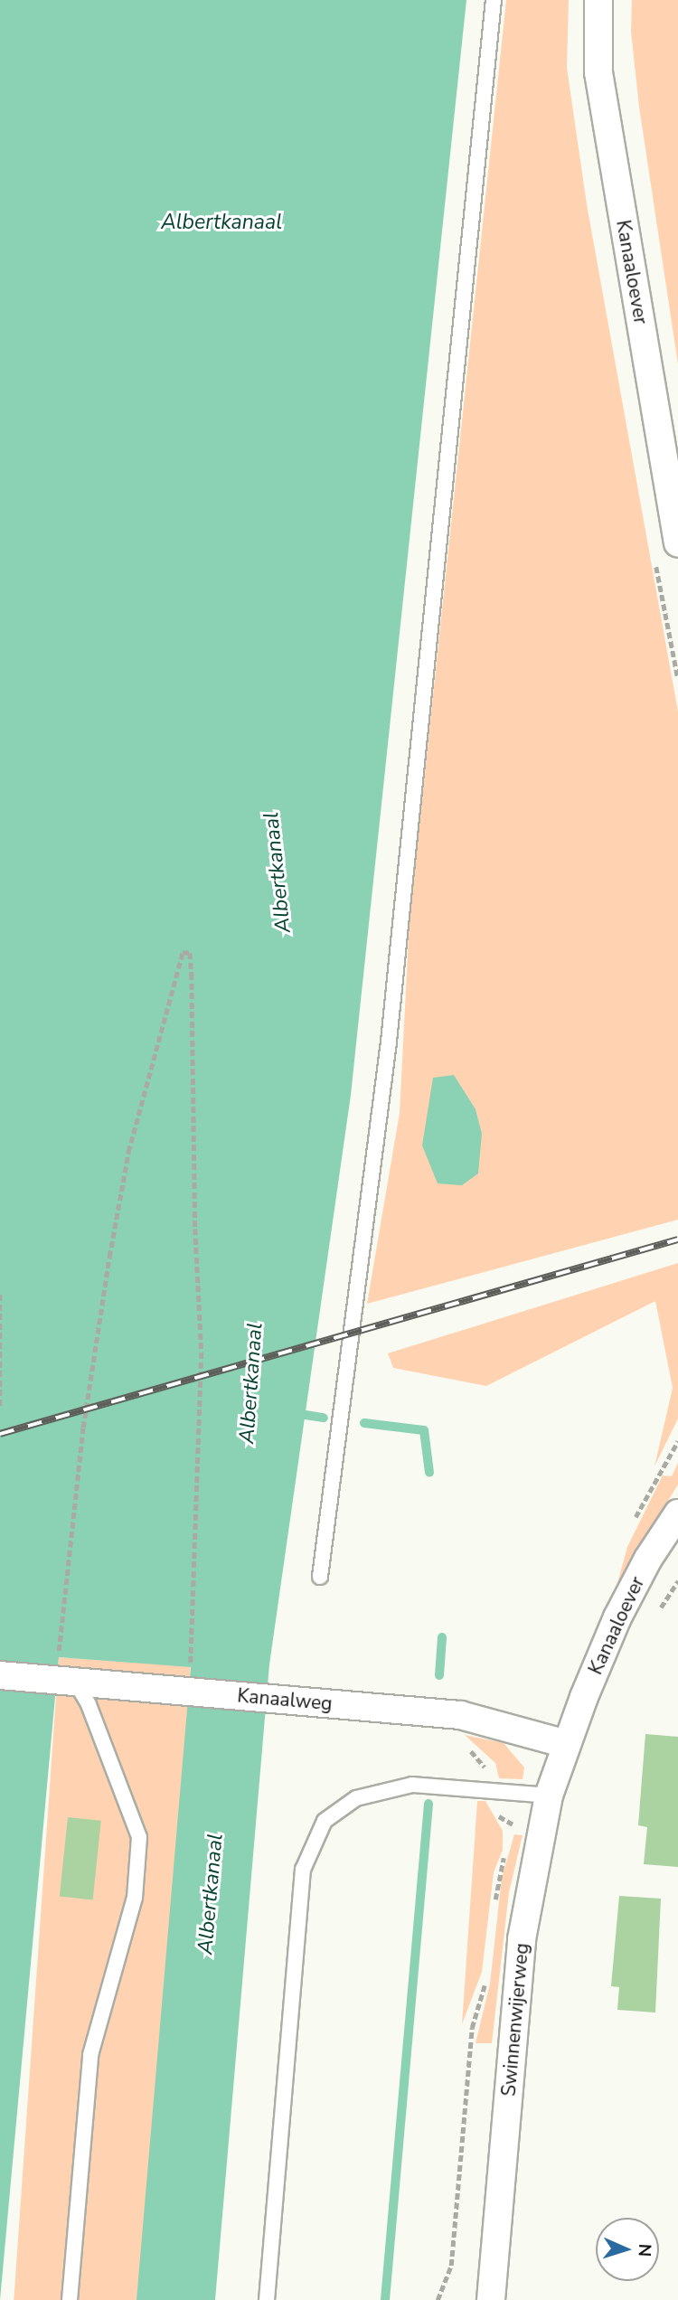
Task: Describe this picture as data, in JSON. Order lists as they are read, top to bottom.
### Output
{
  "streets": {
    "street": ["Kanaaloever", "Kanaalweg", "Swinnenwijerweg"]
  },
  "crossings": [
    ["Kanaaloever", "Kanaalweg"],
    ["Kanaaloever", "Swinnenwijerweg"],
    ["Kanaalweg", "Swinnenwijerweg"]
  ],
  "water": ["Albertkanaal"],
  "north": "right"
}
